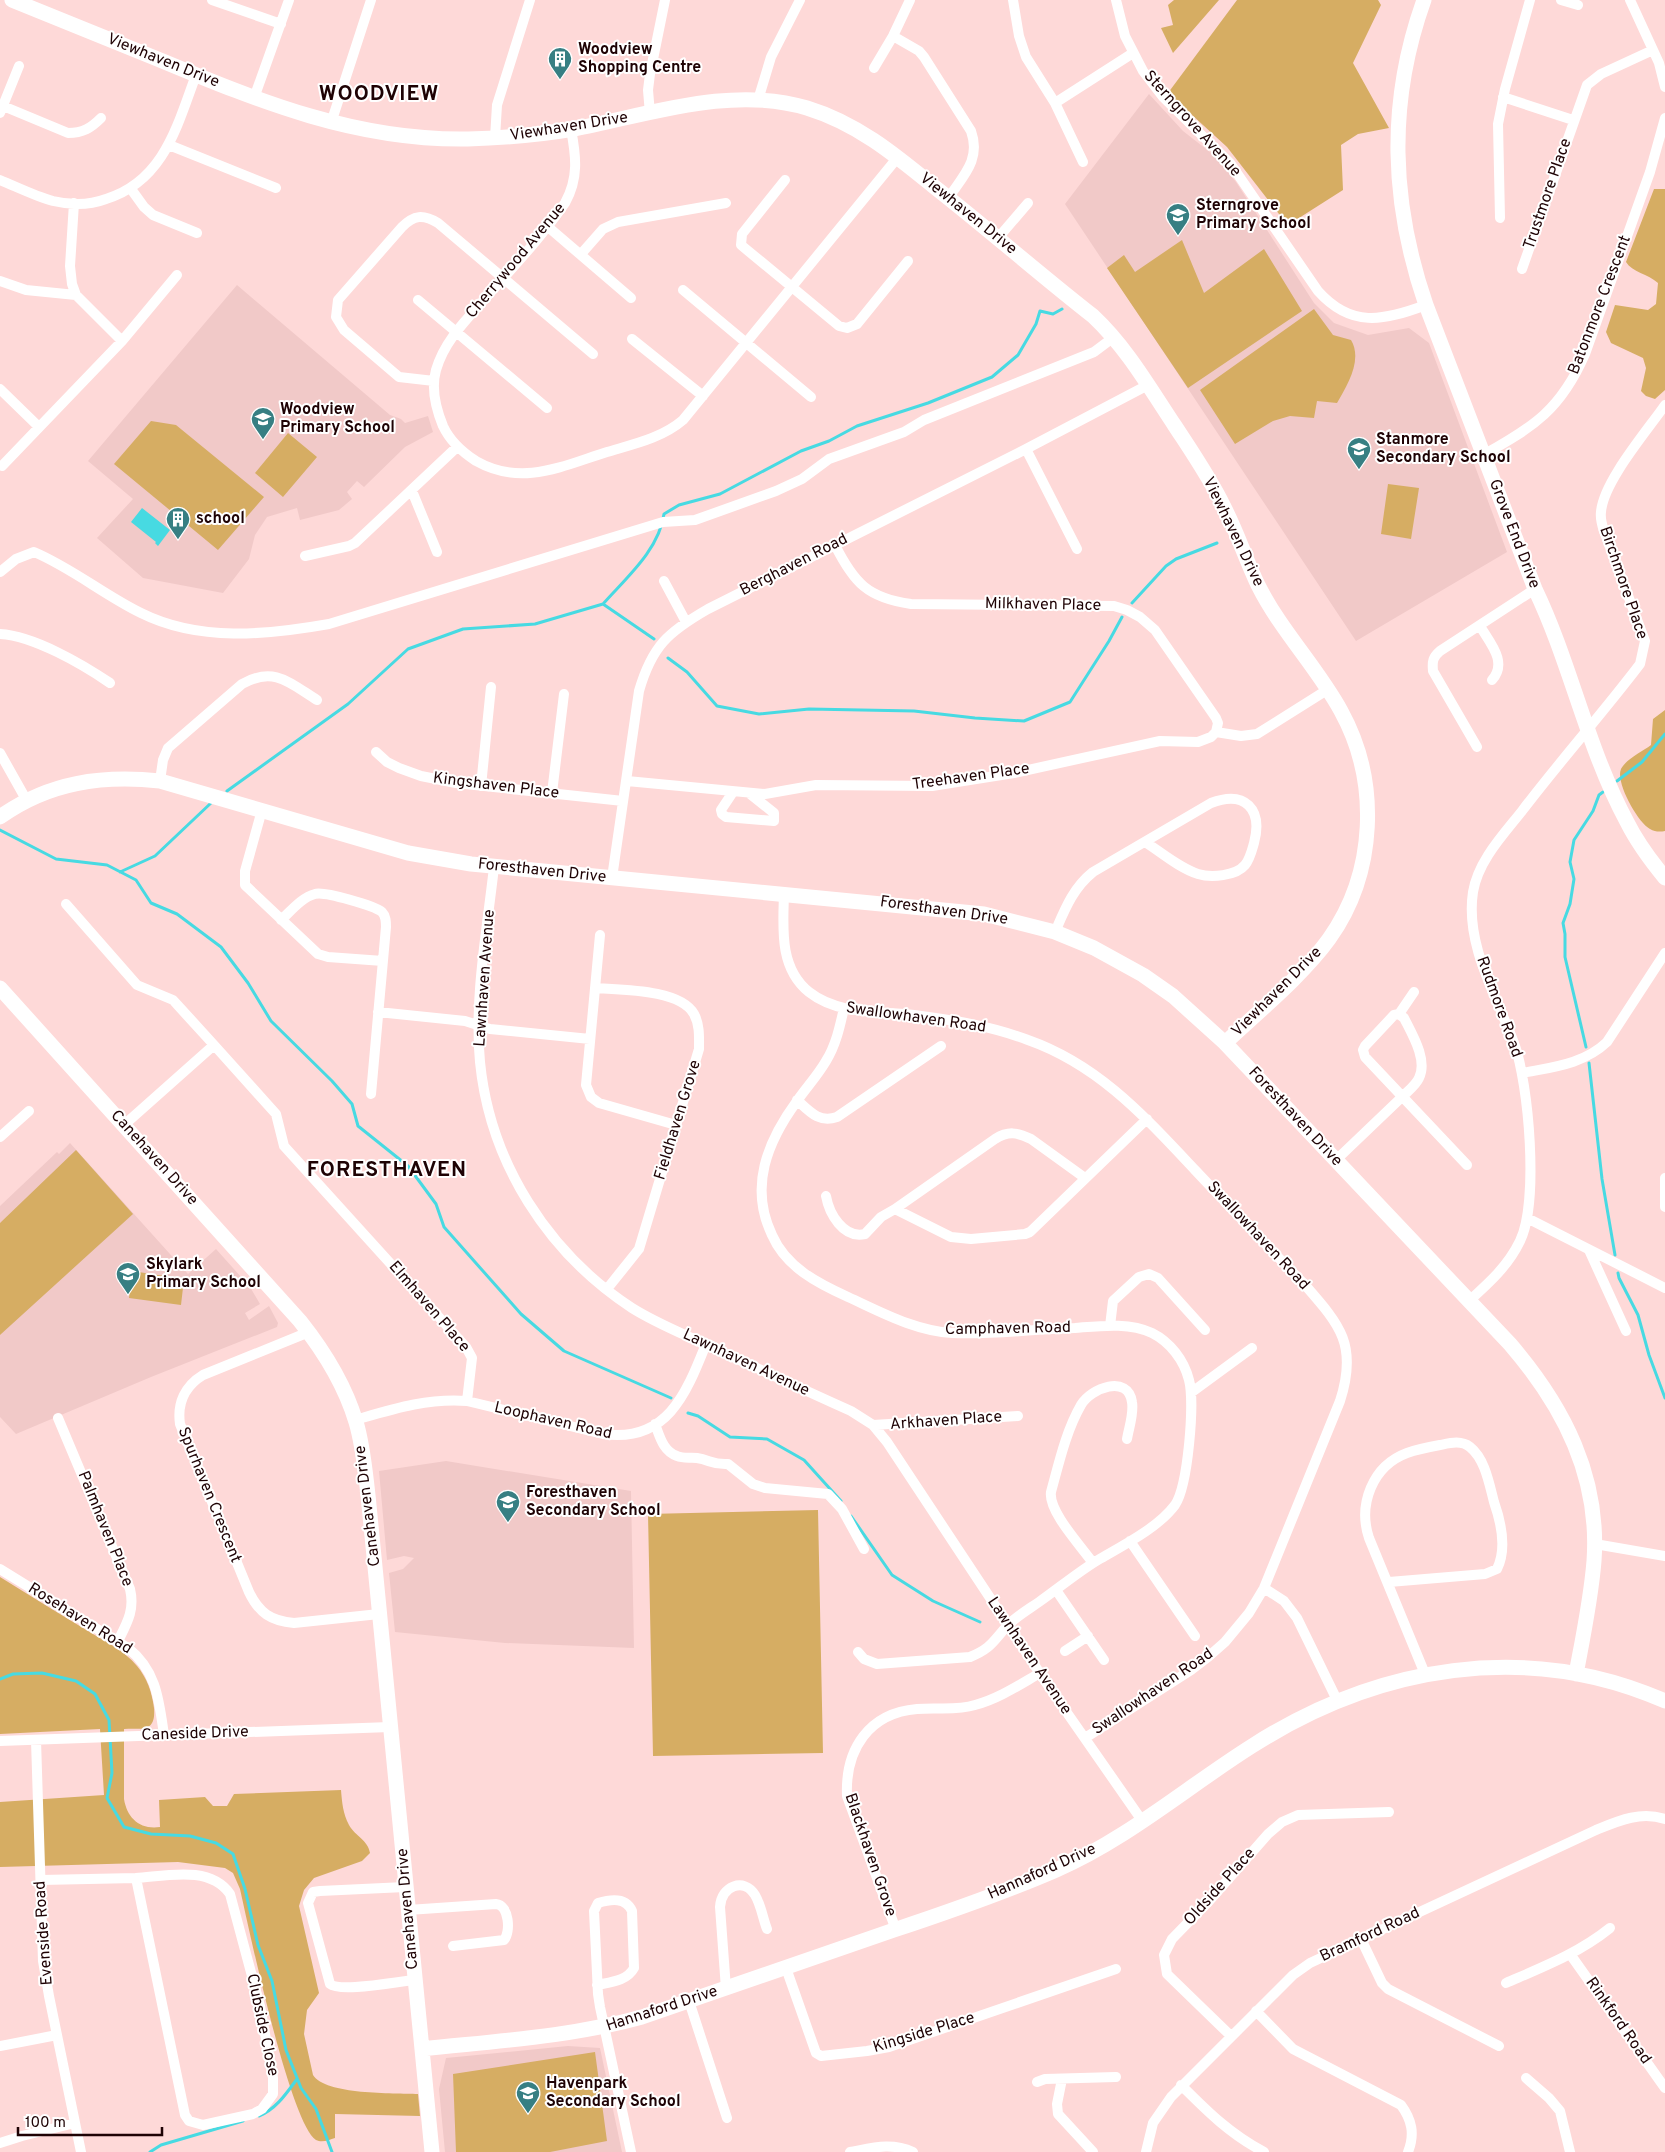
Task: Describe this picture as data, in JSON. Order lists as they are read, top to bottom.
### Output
{
  "streets": {
    "street": [
      "Viewhaven Drive",
      "Sterngrove Avenue",
      "Trustmore Place",
      "Cherrywood Avenue",
      "Batonmore Crescent",
      "Grove End Drive",
      "Berghaven Road",
      "Birchmore Place",
      "Milkhaven Place",
      "Treehaven Place",
      "Kingshaven Place",
      "Foresthaven Drive",
      "Lawnhaven Avenue",
      "Rudmore Road",
      "Swallowhaven Road",
      "Fieldhaven Grove",
      "Canehaven Drive",
      "Elmhaven Place",
      "Camphaven Road",
      "Loophaven Road",
      "Arkhaven Place",
      "Spurhaven Crescent",
      "Palmhaven Place",
      "Rosehaven Road",
      "Caneside Drive",
      "Blackhaven Grove",
      "Hannaford Drive",
      "Oldside Place",
      "Evenside Road",
      "Bramford Road",
      "Rinkford Road",
      "Clubside Close",
      "Kingside Place"
    ]
  },
  "crossings": [
    ["Viewhaven Drive", "Cherrywood Avenue"],
    ["Viewhaven Drive", "Berghaven Road"],
    ["Viewhaven Drive", "Foresthaven Drive"],
    ["Sterngrove Avenue", "Grove End Drive"],
    ["Batonmore Crescent", "Grove End Drive"],
    ["Grove End Drive", "Birchmore Place"],
    ["Grove End Drive", "Rudmore Road"],
    ["Berghaven Road", "Milkhaven Place"],
    ["Berghaven Road", "Treehaven Place"],
    ["Berghaven Road", "Kingshaven Place"],
    ["Berghaven Road", "Foresthaven Drive"],
    ["Birchmore Place", "Rudmore Road"],
    ["Milkhaven Place", "Treehaven Place"],
    ["Foresthaven Drive", "Lawnhaven Avenue"],
    ["Foresthaven Drive", "Rudmore Road"],
    ["Foresthaven Drive", "Swallowhaven Road"],
    ["Foresthaven Drive", "Hannaford Drive"],
    ["Lawnhaven Avenue", "Swallowhaven Road"],
    ["Lawnhaven Avenue", "Fieldhaven Grove"],
    ["Lawnhaven Avenue", "Camphaven Road"],
    ["Lawnhaven Avenue", "Loophaven Road"],
    ["Lawnhaven Avenue", "Arkhaven Place"],
    ["Lawnhaven Avenue", "Blackhaven Grove"],
    ["Lawnhaven Avenue", "Hannaford Drive"],
    ["Swallowhaven Road", "Camphaven Road"],
    ["Canehaven Drive", "Loophaven Road"],
    ["Canehaven Drive", "Spurhaven Crescent"],
    ["Canehaven Drive", "Caneside Drive"],
    ["Canehaven Drive", "Hannaford Drive"],
    ["Elmhaven Place", "Loophaven Road"],
    ["Palmhaven Place", "Rosehaven Road"],
    ["Rosehaven Road", "Caneside Drive"],
    ["Caneside Drive", "Evenside Road"],
    ["Blackhaven Grove", "Hannaford Drive"],
    ["Hannaford Drive", "Kingside Place"],
    ["Oldside Place", "Bramford Road"],
    ["Evenside Road", "Clubside Close"]
  ],
  "districts": ["WOODVIEW", "FORESTHAVEN"],
  "places": {
    "building": ["Woodview Shopping Centre", "school"],
    "school or university": [
      "Sterngrove Primary School",
      "Woodview Primary School",
      "Stanmore Secondary School",
      "Skylark Primary School",
      "Foresthaven Secondary School",
      "Havenpark Secondary School"
    ]
  },
  "scale_bar": "100 m"
}
